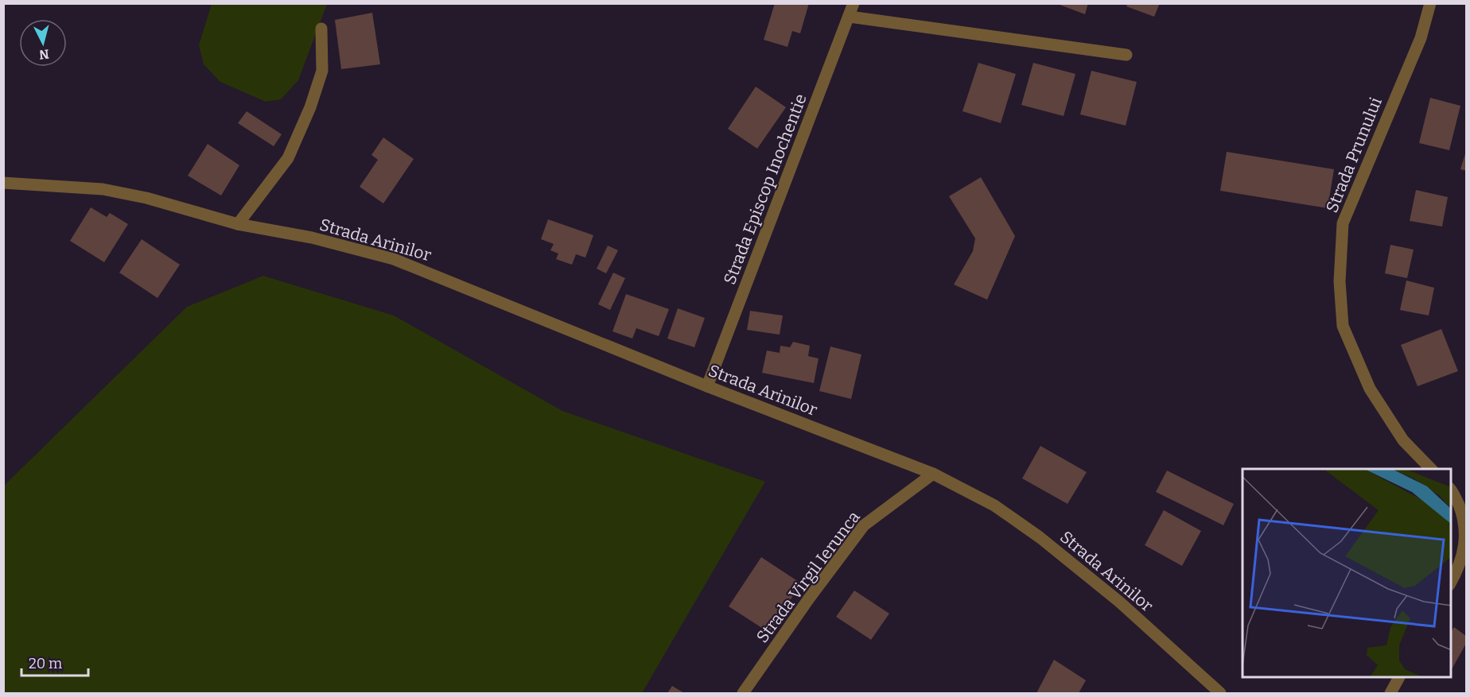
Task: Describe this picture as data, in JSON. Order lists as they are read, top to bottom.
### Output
{
  "streets": {
    "street": [
      "Strada Prunului",
      "Strada Episcop Inochentie",
      "Strada Arinilor",
      "Strada Virgil Ierunca"
    ]
  },
  "crossings": [
    ["Strada Episcop Inochentie", "Strada Arinilor"],
    ["Strada Arinilor", "Strada Virgil Ierunca"]
  ],
  "scale_bar": "20 m",
  "north": "bottom"
}
